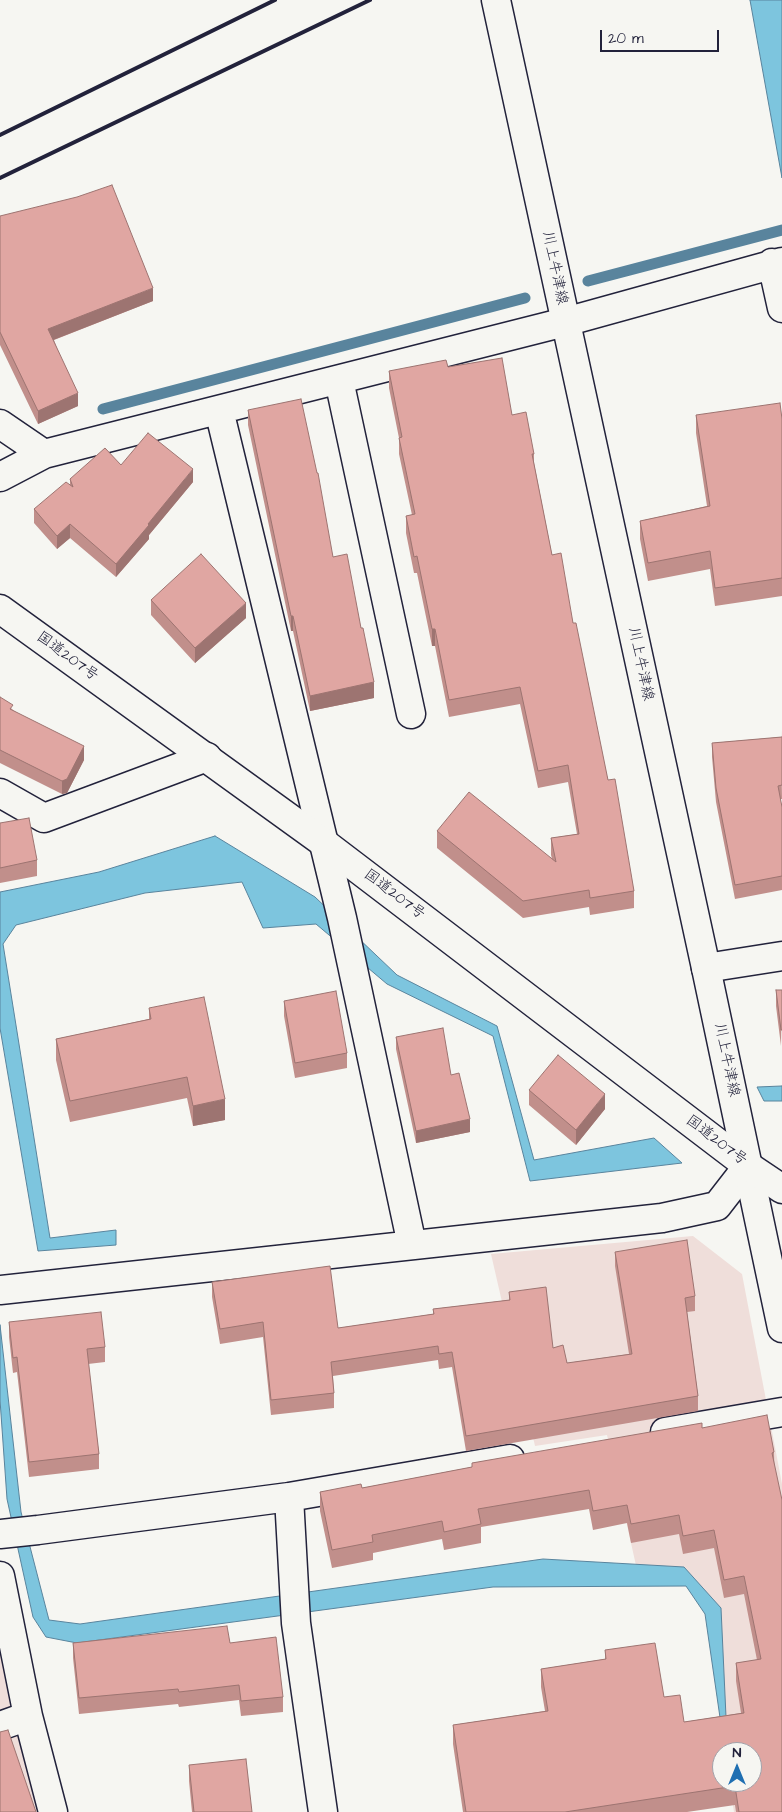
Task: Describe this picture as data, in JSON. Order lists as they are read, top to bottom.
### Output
{
  "streets": {
    "main road": ["川上牛津線", "国道207号"]
  },
  "crossings": [
    ["川上牛津線", "国道207号"]
  ],
  "scale_bar": "20 m",
  "north": "top"
}
